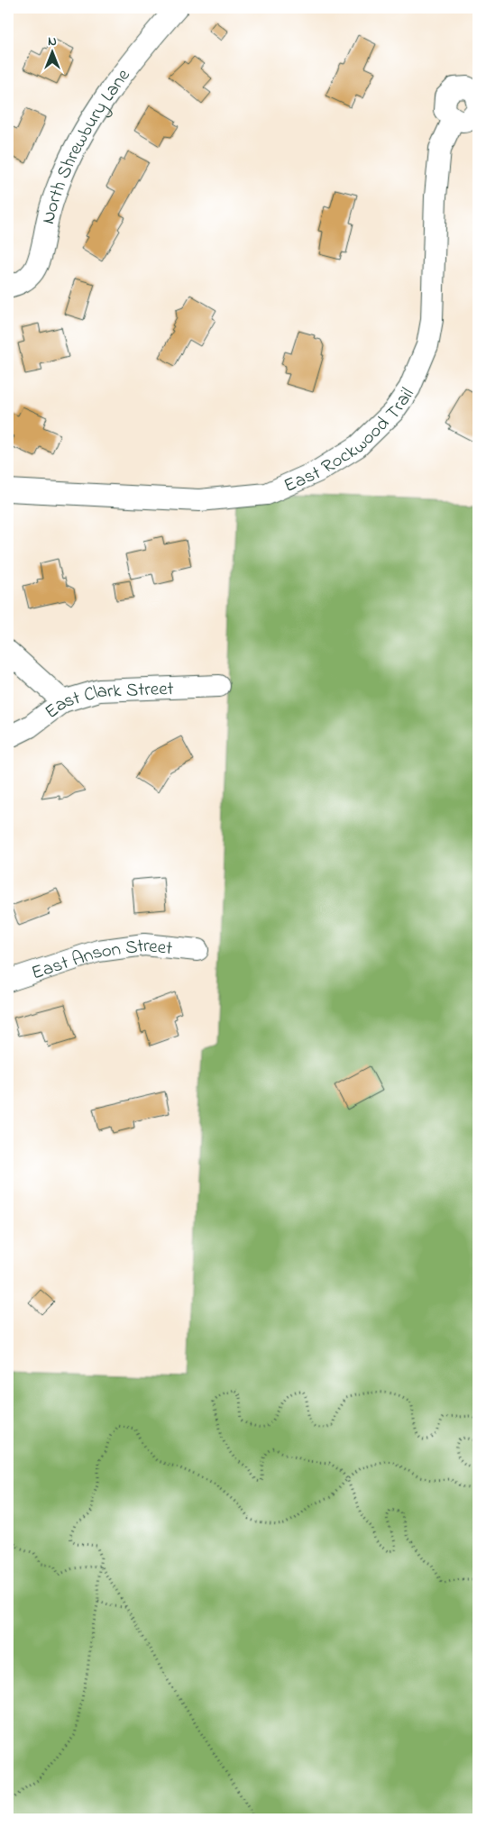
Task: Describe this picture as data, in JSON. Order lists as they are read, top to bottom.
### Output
{
  "streets": {
    "street": [
      "North Shrewbury Lane",
      "East Rockwood Trail",
      "East Clark Street",
      "East Anson Street"
    ]
  },
  "north": "top"
}
